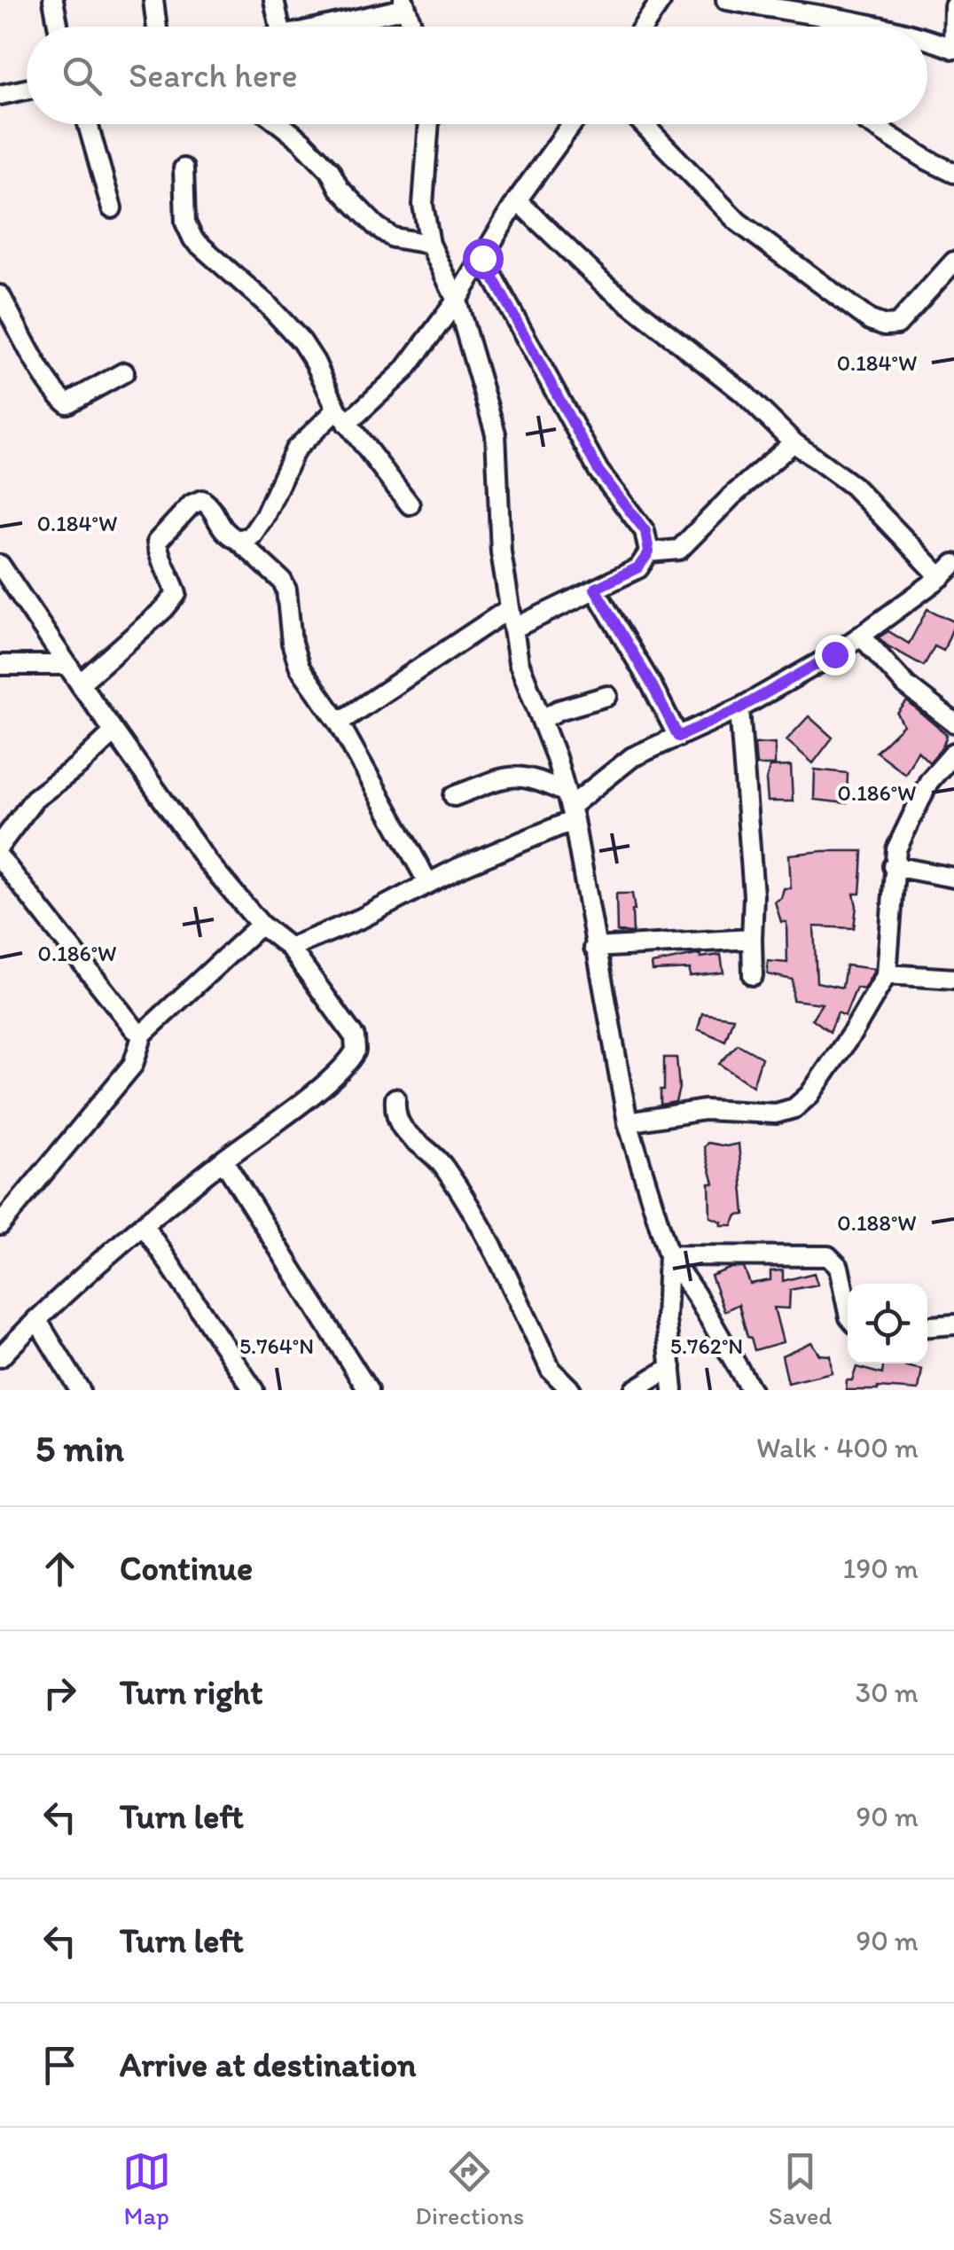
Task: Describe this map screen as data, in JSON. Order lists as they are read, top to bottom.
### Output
{
  "page": {
    "search": "Search here",
    "heading": ["5 min", "Walk · 400 m"],
    "list": [
      ["Continue", "190 m"],
      ["Turn right", "30 m"],
      ["Turn left", "90 m"],
      ["Turn left", "90 m"],
      "Arrive at destination"
    ],
    "nav": ["Map", "Directions", "Saved"]
  },
  "coordinates": [
    "0.184°W",
    "0.186°W",
    "0.188°W",
    "5.764°N",
    "5.762°N"
  ]
}
